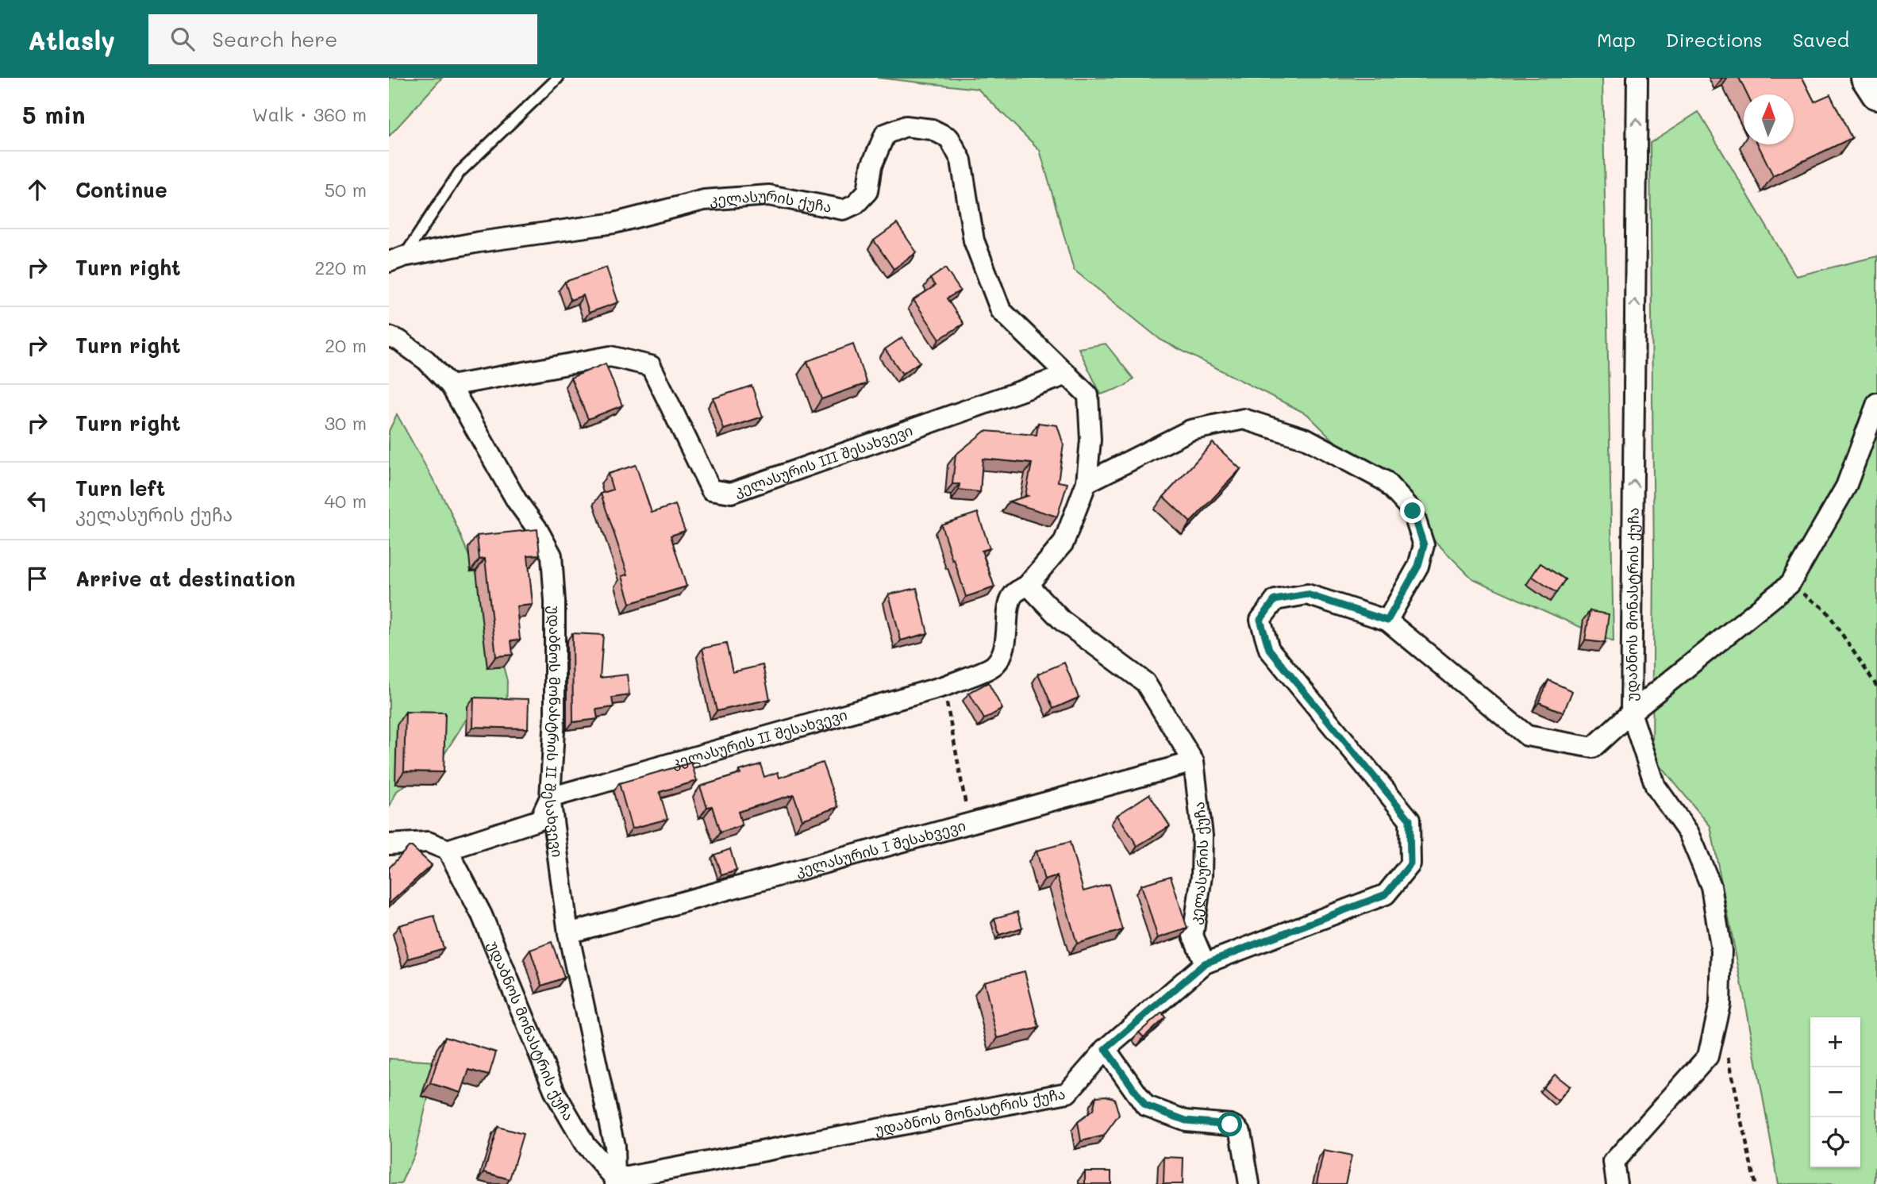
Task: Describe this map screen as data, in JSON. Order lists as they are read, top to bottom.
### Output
{
  "streets": {
    "street": [
      "კელასურის ქუჩა",
      "კელასურის III შესახვევი",
      "უდაბნოს მონასტრის ქუჩა",
      "უდაბნოს მონასტრის II შესახვევი",
      "კელასურის II შესახვევი",
      "კელასურის I შესახვევი"
    ]
  },
  "crossings": [
    ["კელასურის ქუჩა", "კელასურის III შესახვევი"],
    ["კელასურის ქუჩა", "უდაბნოს მონასტრის ქუჩა"],
    ["კელასურის ქუჩა", "კელასურის II შესახვევი"],
    ["კელასურის ქუჩა", "კელასურის I შესახვევი"],
    ["კელასურის III შესახვევი", "უდაბნოს მონასტრის II შესახვევი"],
    ["უდაბნოს მონასტრის ქუჩა", "უდაბნოს მონასტრის II შესახვევი"],
    ["უდაბნოს მონასტრის II შესახვევი", "კელასურის II შესახვევი"],
    ["უდაბნოს მონასტრის II შესახვევი", "კელასურის I შესახვევი"]
  ],
  "north": "top",
  "page": {
    "header": "Atlasly",
    "search": "Search here",
    "nav": ["Map", "Directions", "Saved"],
    "heading": ["5 min", "Walk · 360 m"],
    "list": [
      ["Continue", "50 m"],
      ["Turn right", "220 m"],
      ["Turn right", "20 m"],
      ["Turn right", "30 m"],
      ["Turn left", "კელასურის ქუჩა", "40 m"],
      "Arrive at destination"
    ],
    "map_buttons": ["+", "−"]
  }
}
